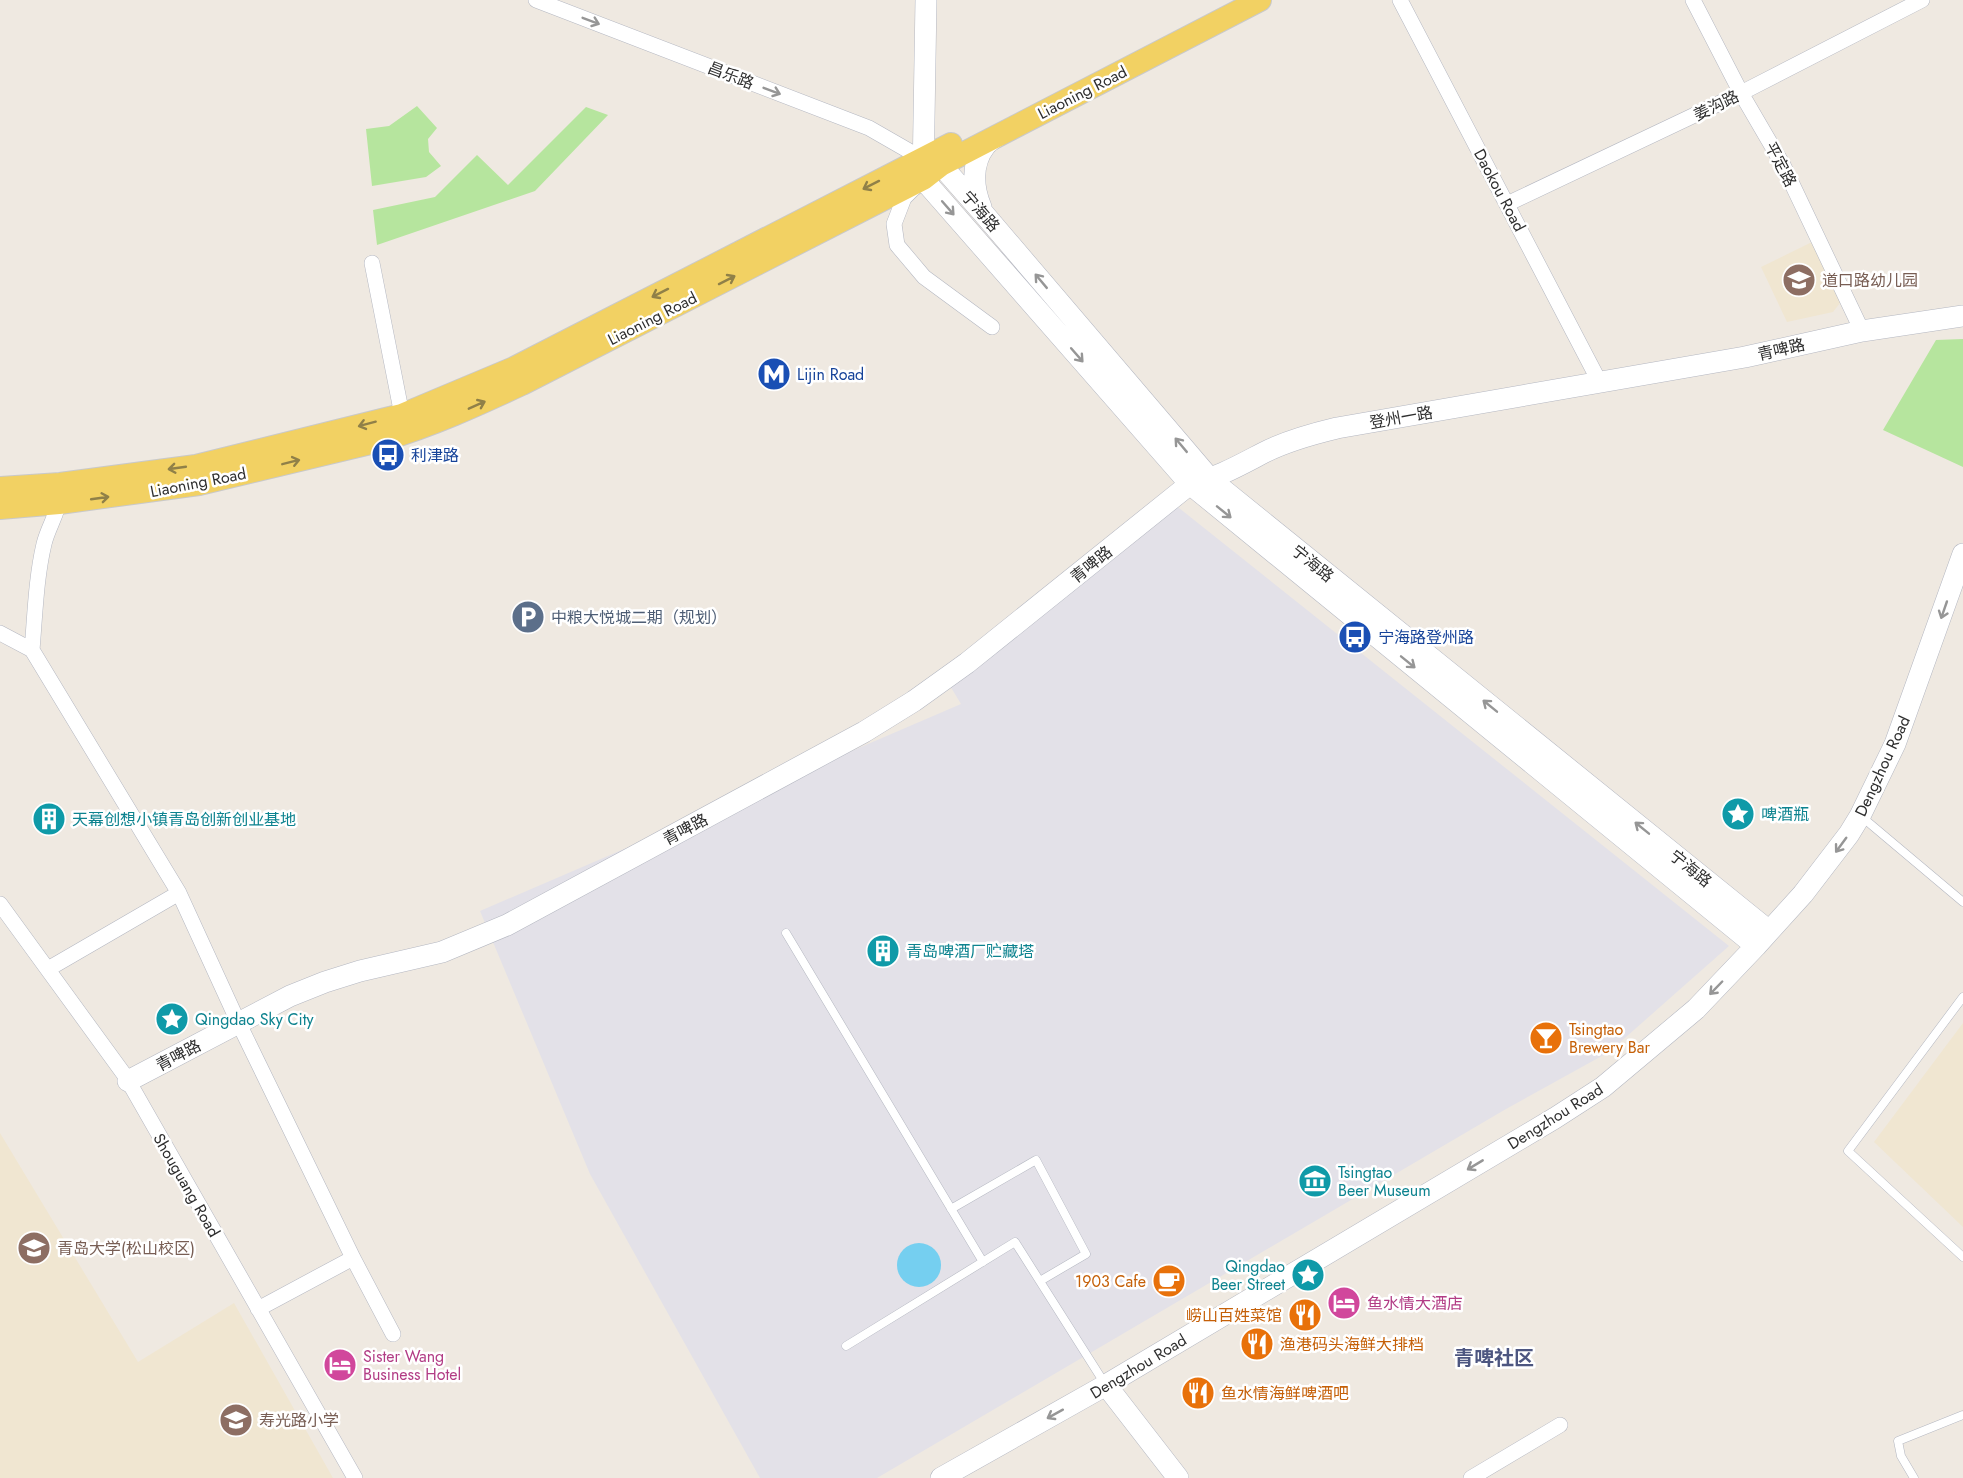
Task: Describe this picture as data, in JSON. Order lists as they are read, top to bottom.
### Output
{
  "streets": {
    "main road": ["Liaoning Road"],
    "street": [
      "昌乐路",
      "姜沟路",
      "平定路",
      "Daokou Road",
      "宁海路",
      "青啤路",
      "登州一路",
      "Dengzhou Road",
      "Shouguang Road"
    ]
  },
  "crossings": [
    ["昌乐路", "Liaoning Road"],
    ["昌乐路", "宁海路"],
    ["Liaoning Road", "宁海路"],
    ["姜沟路", "平定路"],
    ["姜沟路", "Daokou Road"],
    ["平定路", "青啤路"],
    ["Daokou Road", "青啤路"],
    ["Daokou Road", "登州一路"],
    ["宁海路", "青啤路"],
    ["宁海路", "登州一路"],
    ["宁海路", "Dengzhou Road"],
    ["青啤路", "登州一路"],
    ["青啤路", "Shouguang Road"]
  ],
  "one_way": ["昌乐路", "Dengzhou Road"],
  "districts": ["青啤社区"],
  "places": {
    "school or university": ["道口路幼儿园", "青岛大学(松山校区)", "寿光路小学"],
    "metro station": ["Lijin Road"],
    "bus stop": ["利津路", "宁海路登州路"],
    "parking": ["中粮大悦城二期（规划）"],
    "place": ["啤酒瓶", "Qingdao Sky City", "Qingdao Beer Street"],
    "building": ["天幕创想小镇青岛创新创业基地", "青岛啤酒厂贮藏塔"],
    "bar": ["Tsingtao Brewery Bar"],
    "museum": ["Tsingtao Beer Museum"],
    "cafe": ["1903 Cafe"],
    "hotel": ["鱼水情大酒店", "Sister Wang Business Hotel"],
    "restaurant": ["崂山百姓菜馆", "渔港码头海鲜大排档", "鱼水情海鲜啤酒吧"]
  }
}
